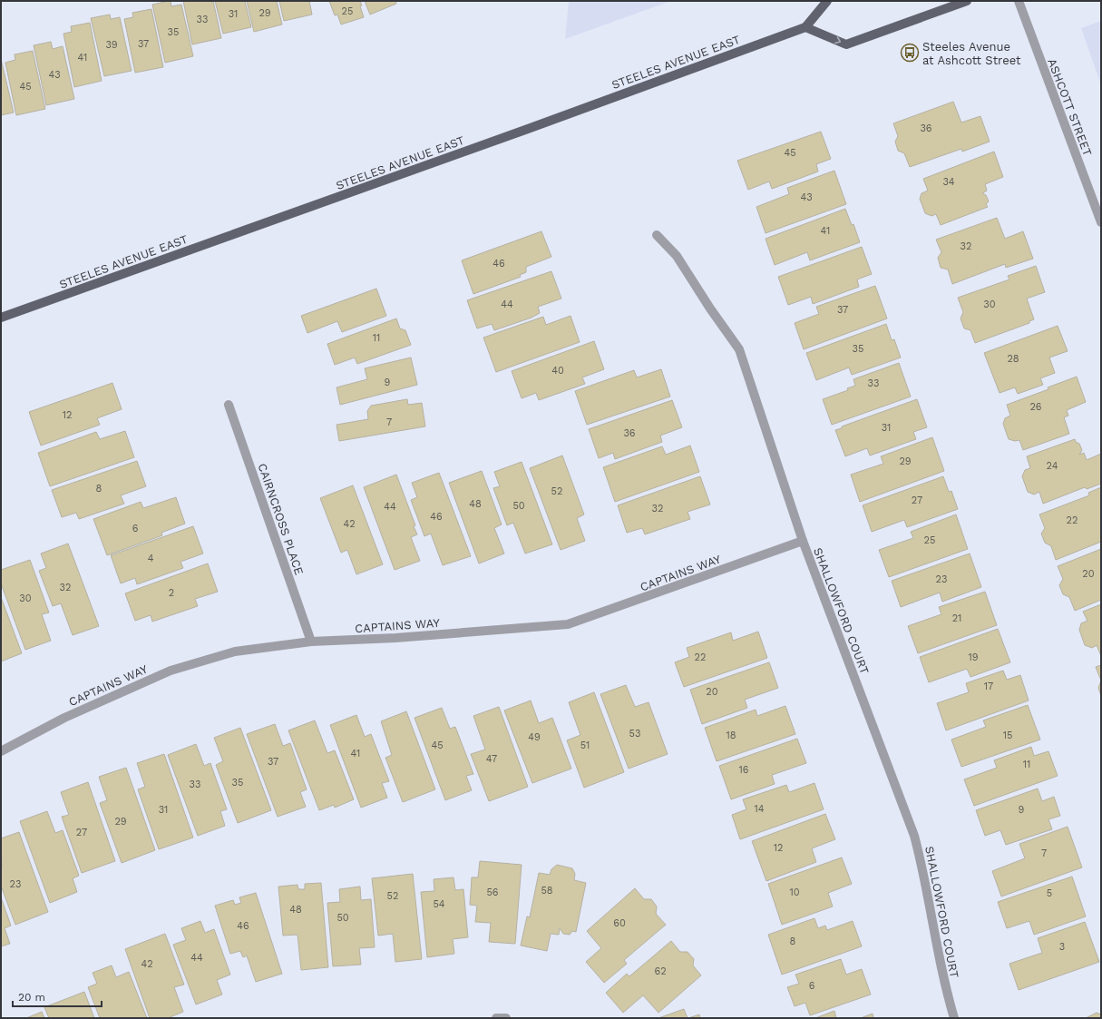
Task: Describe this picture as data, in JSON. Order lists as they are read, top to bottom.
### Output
{
  "streets": {
    "main road": ["STEELES AVENUE EAST"],
    "street": [
      "ASHCOTT STREET",
      "CAIRNCROSS PLACE",
      "CAPTAINS WAY",
      "SHALLOWFORD COURT"
    ]
  },
  "crossings": [
    ["CAIRNCROSS PLACE", "CAPTAINS WAY"],
    ["CAPTAINS WAY", "SHALLOWFORD COURT"]
  ],
  "places": {
    "bus stop": ["Steeles Avenue at Ashcott Street"]
  },
  "house_numbers": [
    "25",
    "29",
    "31",
    "33",
    "35",
    "37",
    "39",
    "41",
    "43",
    "45",
    "36",
    "45",
    "34",
    "43",
    "41",
    "32",
    "46",
    "44",
    "30",
    "37",
    "11",
    "35",
    "28",
    "40",
    "9",
    "33",
    "26",
    "12",
    "7",
    "31",
    "36",
    "29",
    "24",
    "8",
    "52",
    "27",
    "48",
    "50",
    "44",
    "32",
    "46",
    "22",
    "42",
    "6",
    "25",
    "4",
    "20",
    "23",
    "32",
    "2",
    "30",
    "21",
    "22",
    "19",
    "17",
    "20",
    "53",
    "18",
    "15",
    "49",
    "45",
    "51",
    "41",
    "47",
    "37",
    "11",
    "16",
    "35",
    "33",
    "14",
    "31",
    "9",
    "29",
    "27",
    "12",
    "7",
    "23",
    "58",
    "56",
    "10",
    "5",
    "52",
    "54",
    "48",
    "50",
    "60",
    "46",
    "8",
    "3",
    "44",
    "42",
    "62",
    "6"
  ],
  "scale_bar": "20 m"
}
